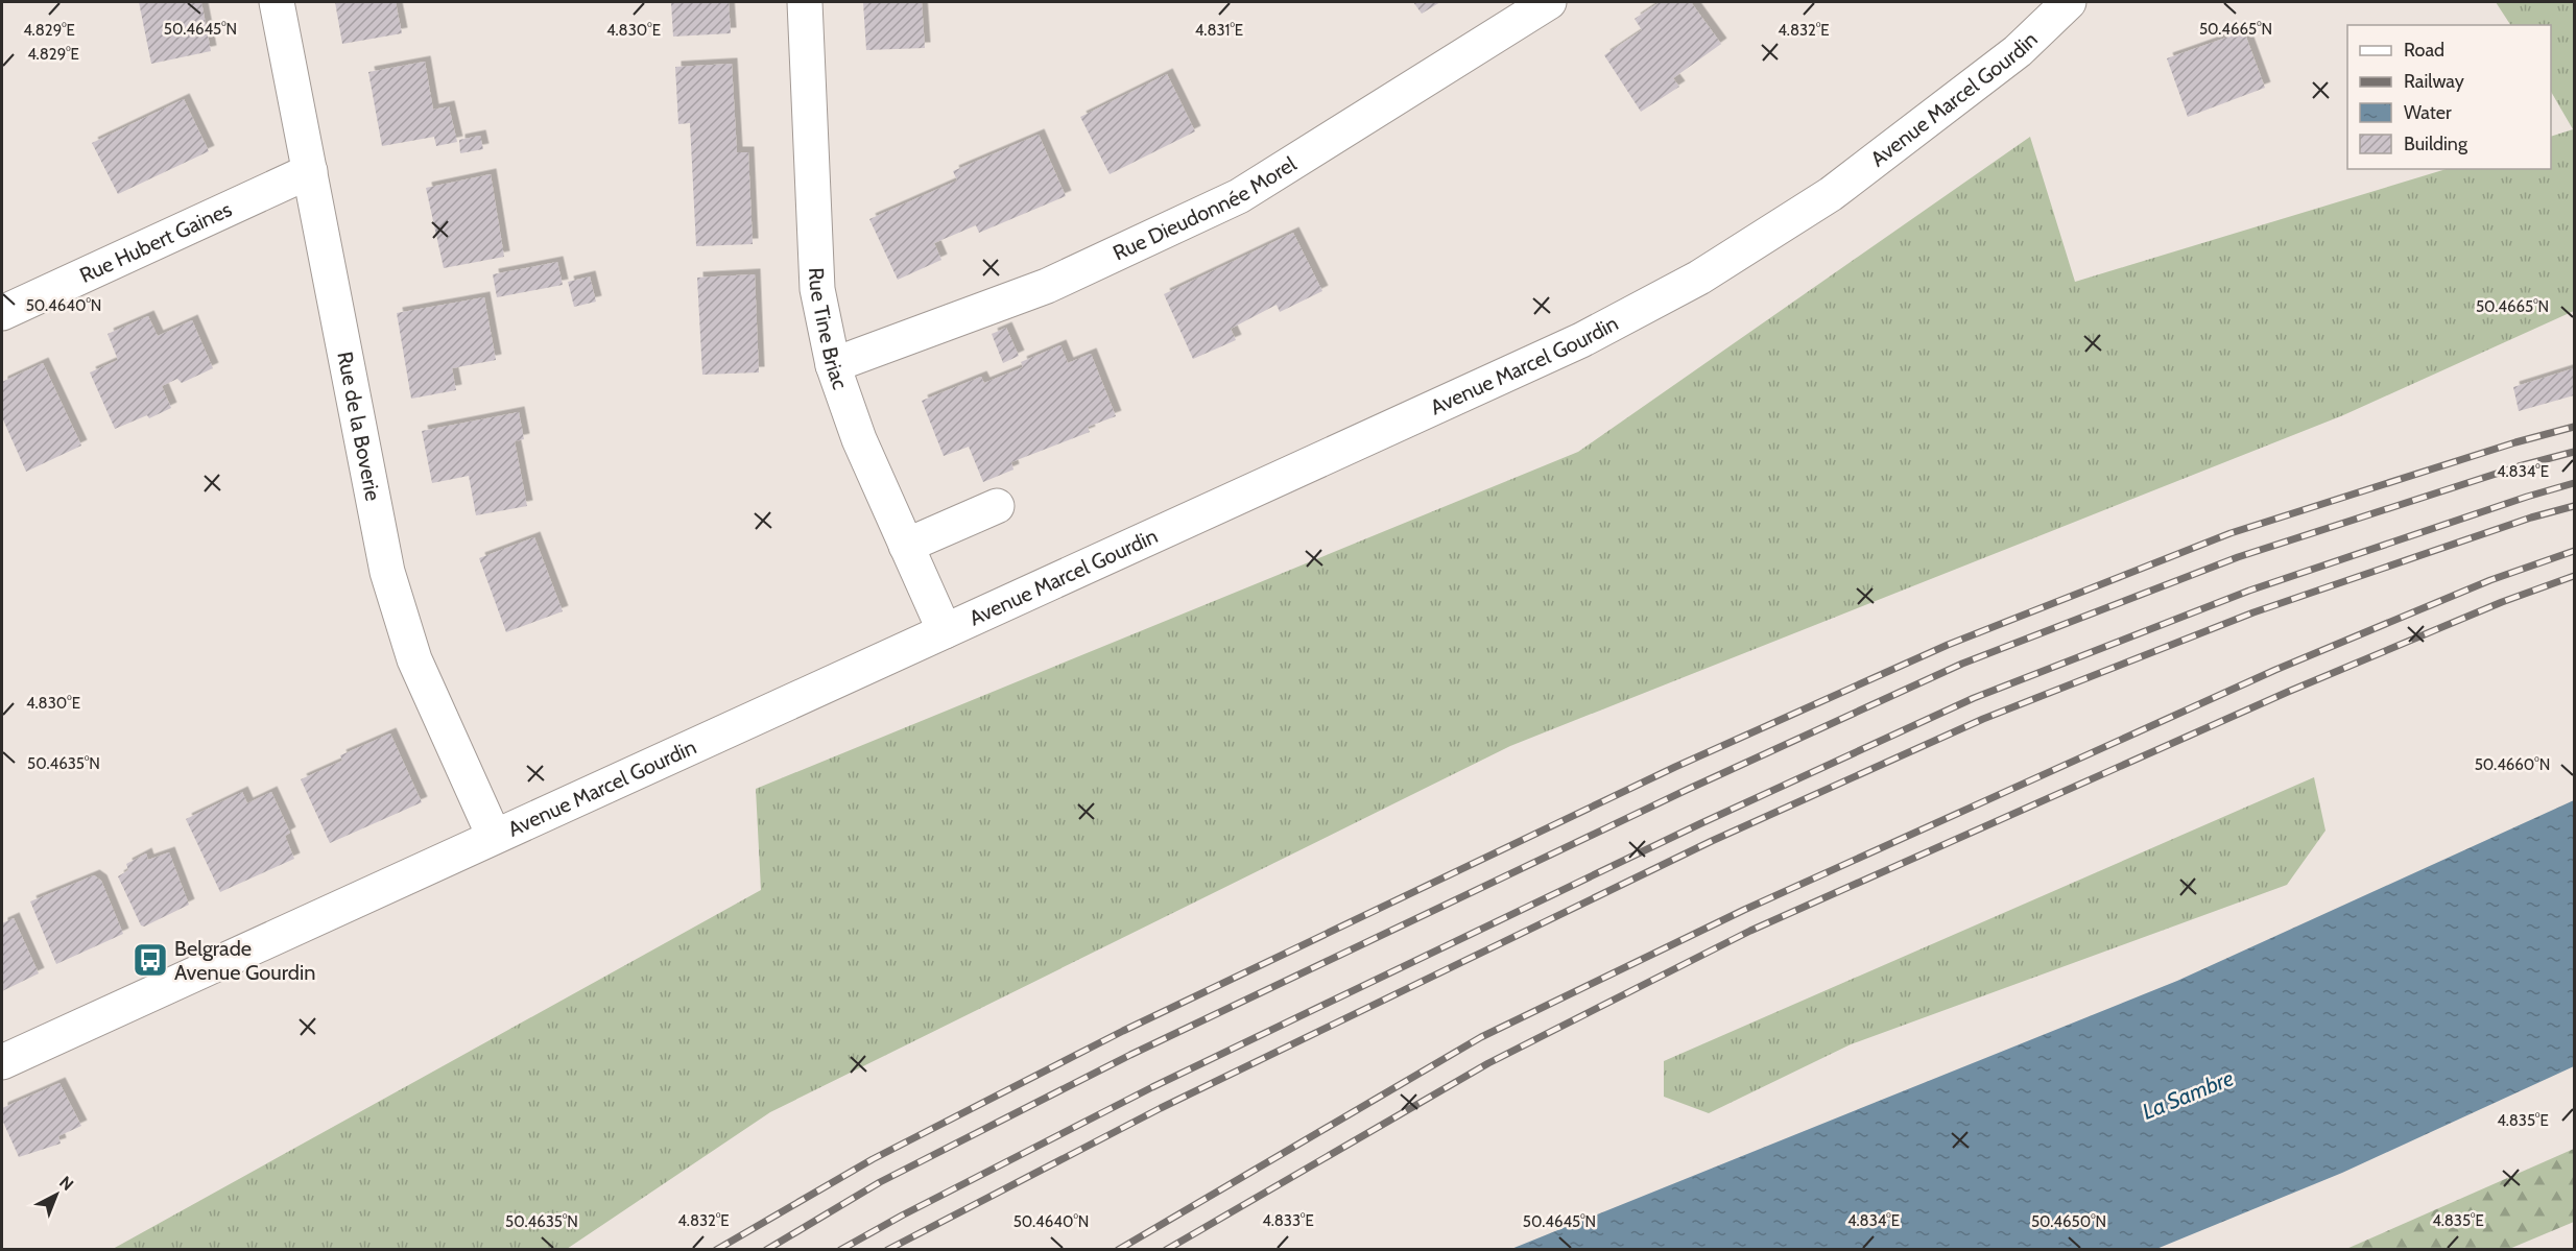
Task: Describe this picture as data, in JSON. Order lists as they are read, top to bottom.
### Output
{
  "streets": {
    "street": [
      "Avenue Marcel Gourdin",
      "Rue Dieudonnée Morel",
      "Rue Hubert Gaines",
      "Rue Tine Briac",
      "Rue de la Boverie"
    ]
  },
  "crossings": [
    ["Avenue Marcel Gourdin", "Rue Tine Briac"],
    ["Avenue Marcel Gourdin", "Rue de la Boverie"],
    ["Rue Dieudonnée Morel", "Rue Tine Briac"],
    ["Rue Hubert Gaines", "Rue de la Boverie"]
  ],
  "water": ["La Sambre"],
  "places": {
    "bus stop": ["Belgrade Avenue Gourdin"]
  },
  "legend": [
    "Road",
    "Railway",
    "Water",
    "Building"
  ],
  "north": "top right",
  "coordinates": [
    "50.4645°N",
    "50.4665°N",
    "4.829°E",
    "4.830°E",
    "4.831°E",
    "4.832°E",
    "50.4640°N",
    "4.834°E",
    "50.4635°N",
    "50.4660°N",
    "4.835°E",
    "4.833°E",
    "50.4650°N"
  ]
}
